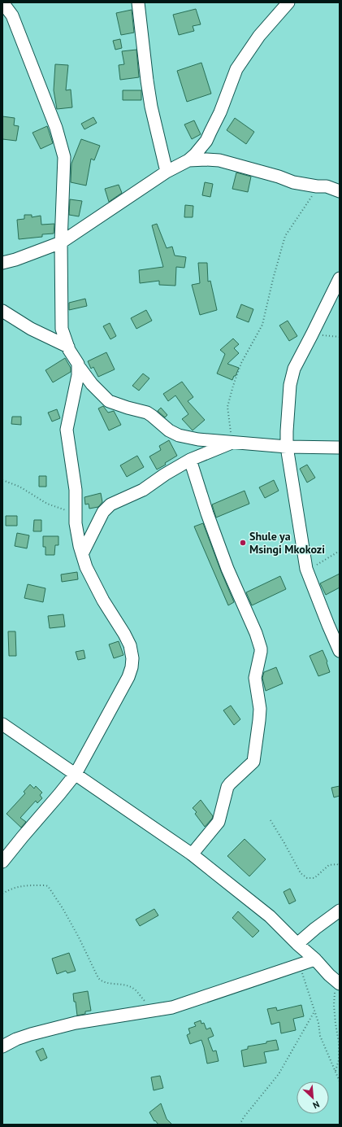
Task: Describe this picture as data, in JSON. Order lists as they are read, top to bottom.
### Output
{
  "places": ["Shule ya Msingi Mkokozi"],
  "north": "bottom right"
}
